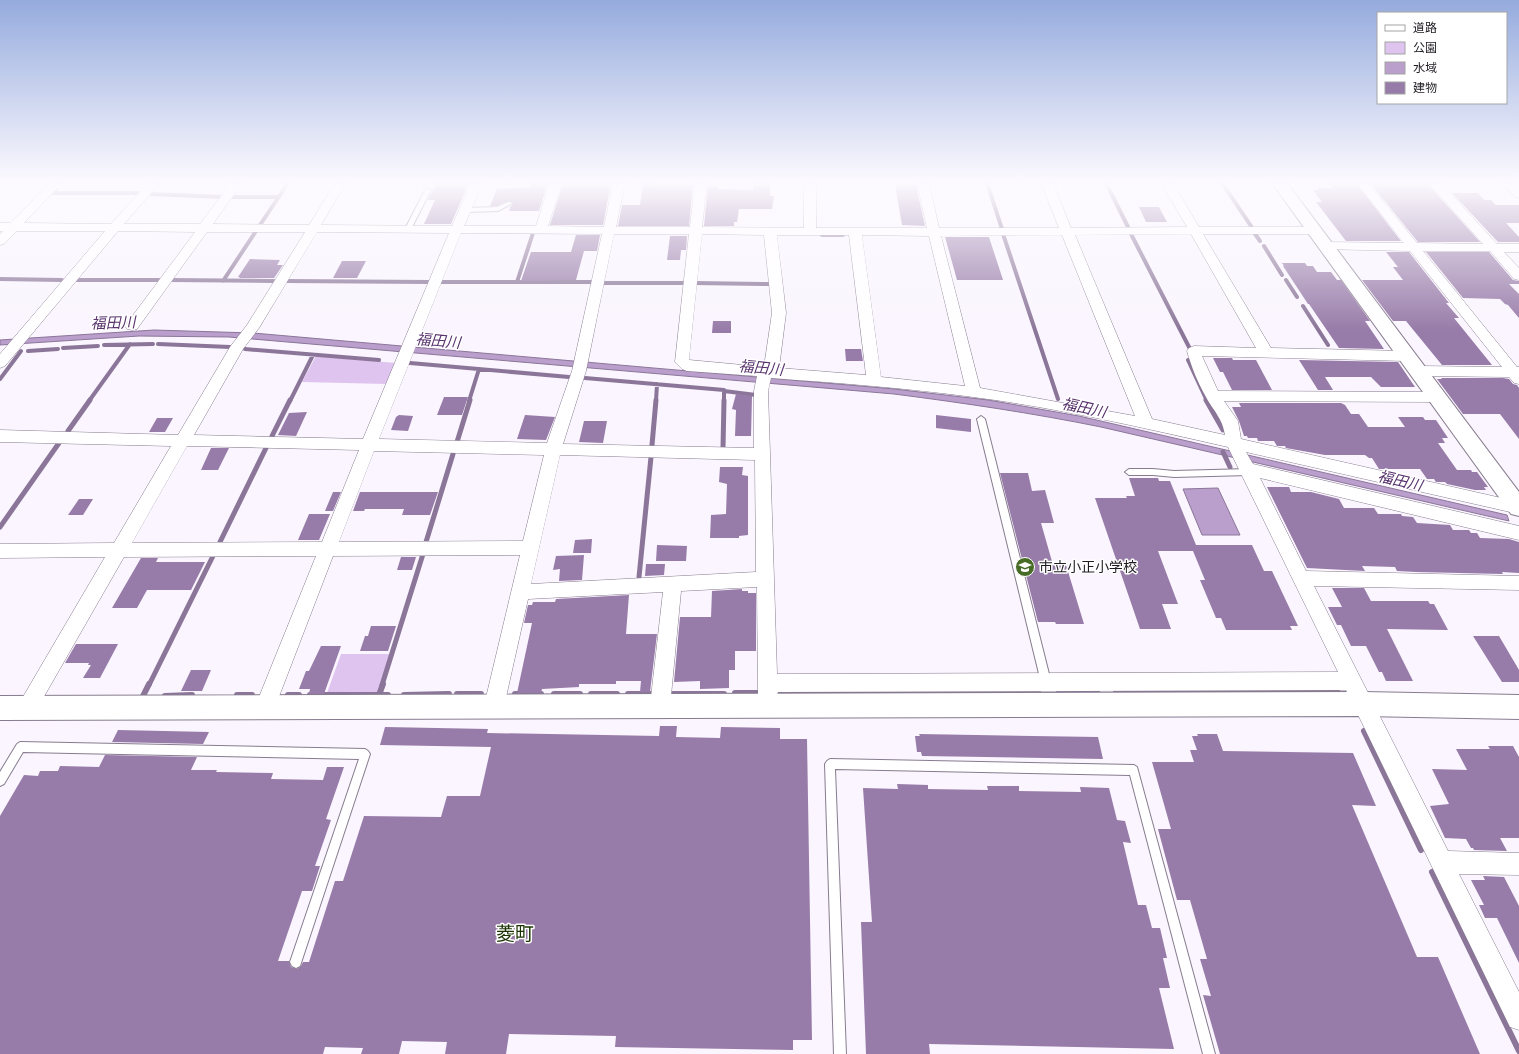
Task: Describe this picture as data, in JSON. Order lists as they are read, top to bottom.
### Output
{
  "districts": ["菱町"],
  "water": ["福田川"],
  "places": {
    "school or university": ["市立小正小学校"]
  },
  "legend": [
    "道路",
    "公園",
    "水域",
    "建物"
  ]
}
